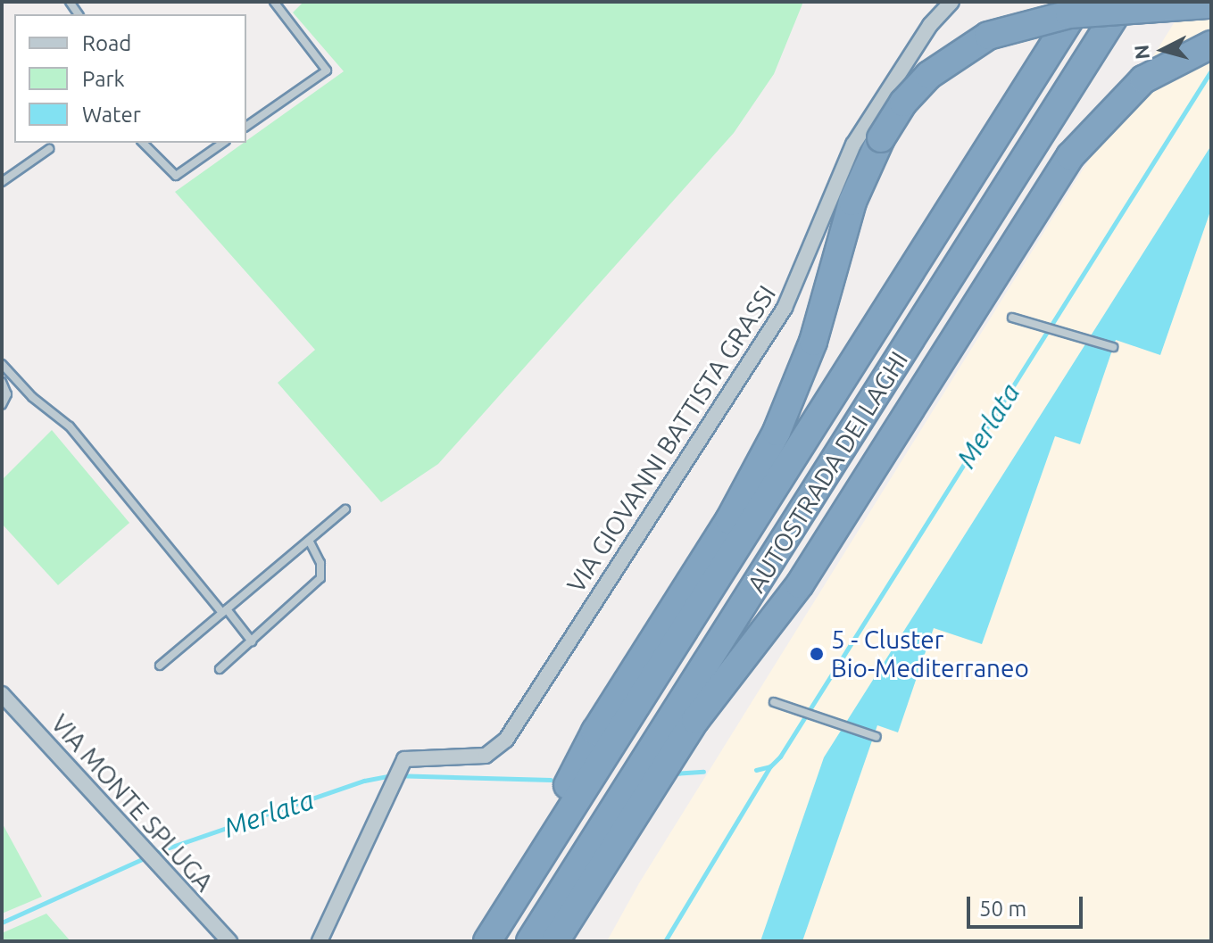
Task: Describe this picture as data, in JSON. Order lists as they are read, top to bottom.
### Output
{
  "streets": {
    "highway": ["AUTOSTRADA DEI LAGHI"],
    "street": ["VIA GIOVANNI BATTISTA GRASSI", "VIA MONTE SPLUGA"]
  },
  "water": ["Merlata"],
  "places": ["5 - Cluster Bio-Mediterraneo"],
  "legend": ["Road", "Park", "Water"],
  "scale_bar": "50 m",
  "north": "left"
}
